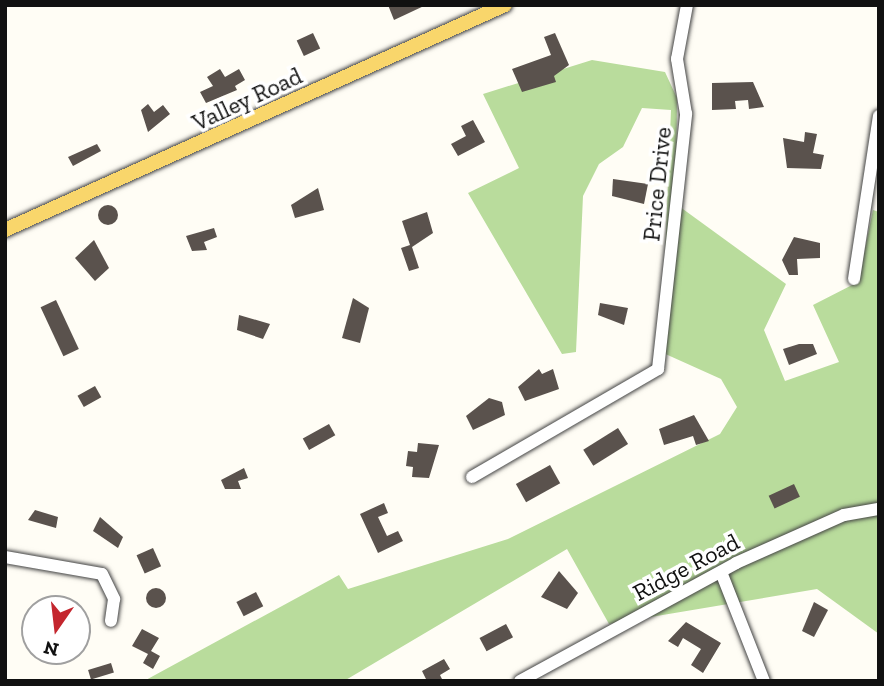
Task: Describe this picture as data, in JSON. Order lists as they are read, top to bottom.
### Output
{
  "streets": {
    "main road": ["Valley Road"],
    "street": ["Price Drive", "Ridge Road"]
  },
  "north": "bottom"
}
